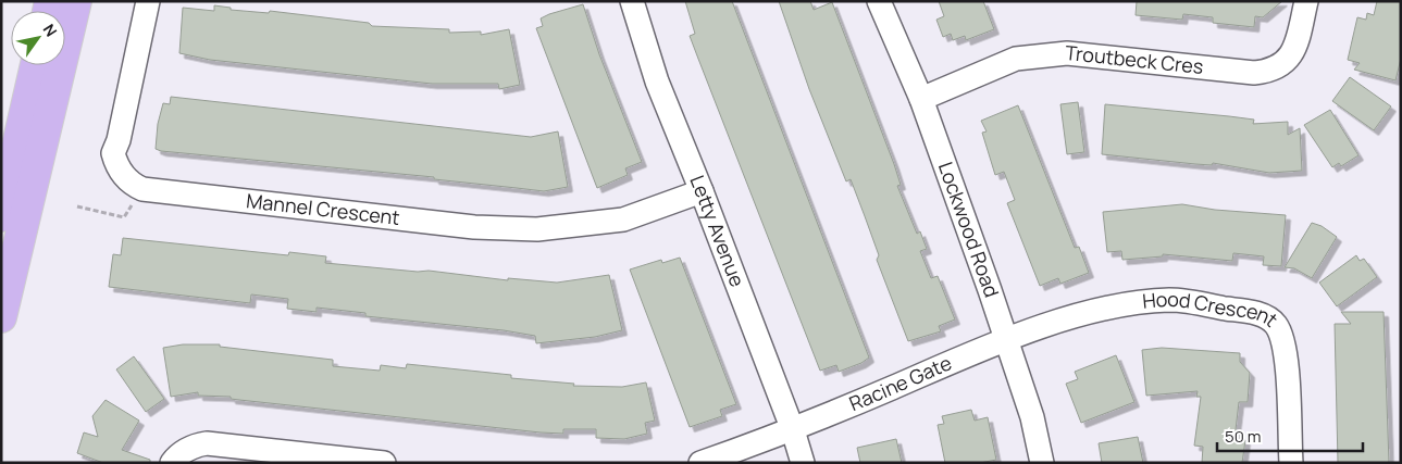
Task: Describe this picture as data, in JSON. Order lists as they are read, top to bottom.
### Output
{
  "streets": {
    "street": [
      "Troutbeck Cres",
      "Mannel Crescent",
      "Lockwood Road",
      "Letty Avenue",
      "Hood Crescent",
      "Racine Gate"
    ]
  },
  "crossings": [
    ["Troutbeck Cres", "Lockwood Road"],
    ["Mannel Crescent", "Letty Avenue"],
    ["Lockwood Road", "Hood Crescent"],
    ["Lockwood Road", "Racine Gate"],
    ["Letty Avenue", "Racine Gate"],
    ["Hood Crescent", "Racine Gate"]
  ],
  "scale_bar": "50 m",
  "north": "top right"
}
